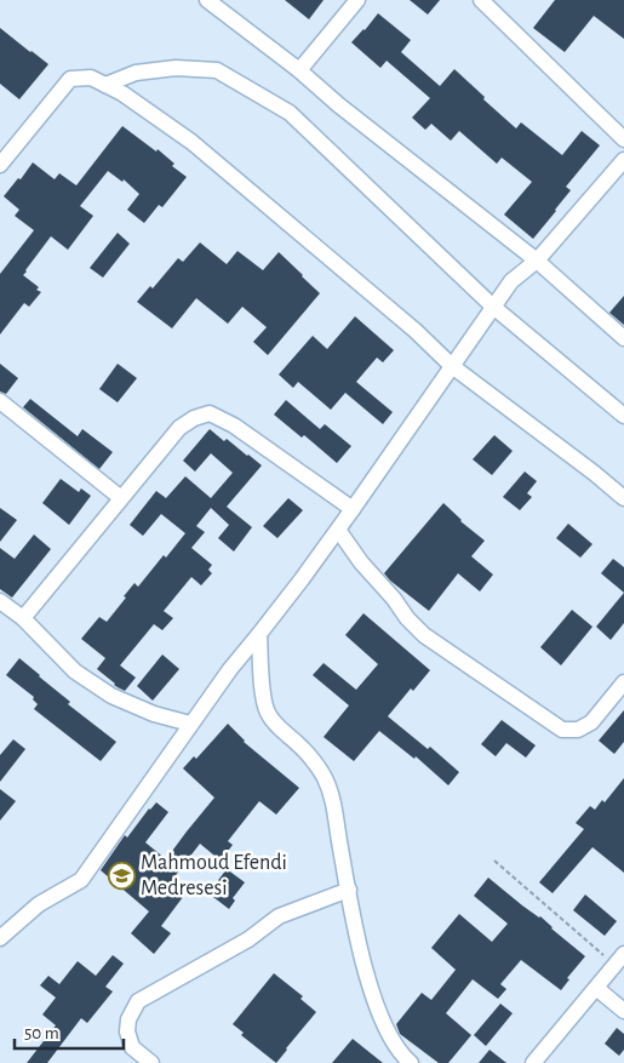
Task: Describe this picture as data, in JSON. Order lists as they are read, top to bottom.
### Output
{
  "places": {
    "school or university": ["Mahmoud Efendi Medresesi"]
  },
  "scale_bar": "50 m"
}
